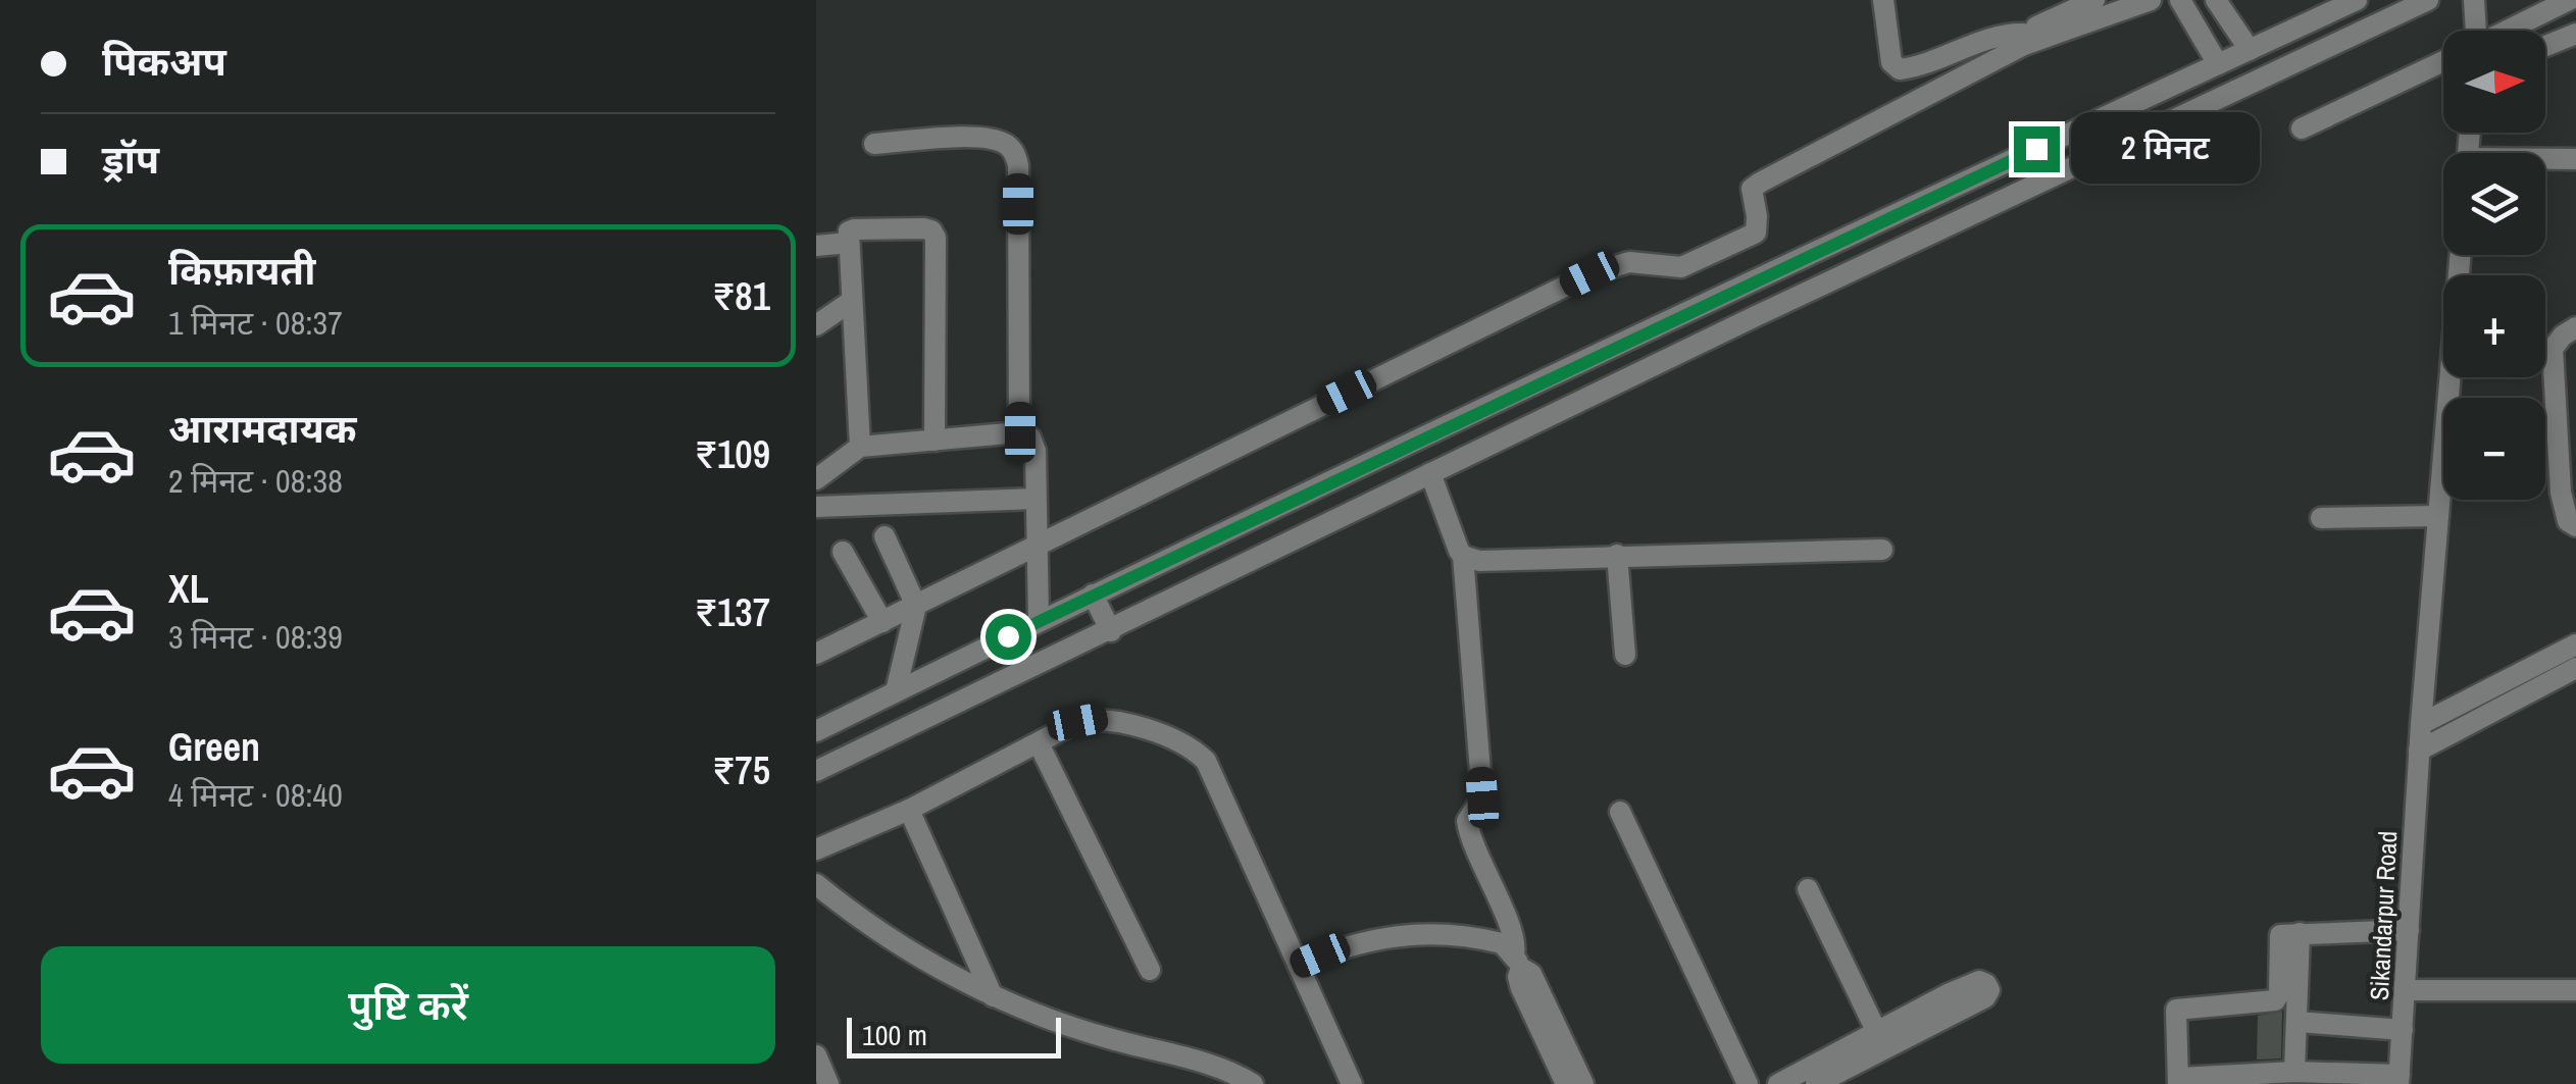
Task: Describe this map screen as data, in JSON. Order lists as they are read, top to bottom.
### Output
{
  "streets": {
    "street": ["Sikandarpur Road"]
  },
  "scale_bar": "100 m",
  "north": "right",
  "page": {
    "banner": ["पिकअप", "ड्रॉप"],
    "map_buttons": ["+", "−"],
    "bubble": "2 मिनट",
    "list": [
      {
        "name": "किफ़ायती",
        "note": "1 मिनट · 08:37",
        "value": "₹81"
      },
      {
        "name": "आरामदायक",
        "note": "2 मिनट · 08:38",
        "value": "₹109"
      },
      {
        "name": "XL",
        "note": "3 मिनट · 08:39",
        "value": "₹137"
      },
      {
        "name": "Green",
        "note": "4 मिनट · 08:40",
        "value": "₹75"
      }
    ],
    "buttons": "पुष्टि करें",
    "scale": "100 m"
  }
}
